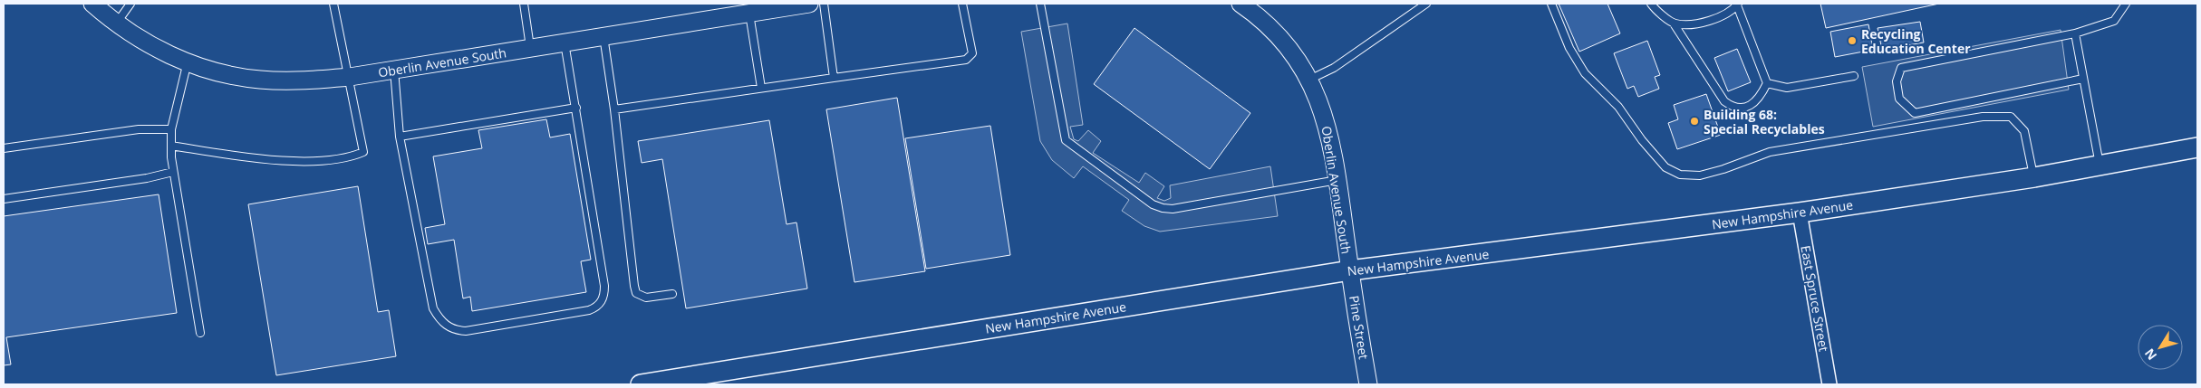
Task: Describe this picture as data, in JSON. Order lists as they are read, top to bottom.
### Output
{
  "streets": {
    "main road": ["New Hampshire Avenue"],
    "street": ["Oberlin Avenue South", "East Spruce Street", "Pine Street"]
  },
  "crossings": [
    ["Oberlin Avenue South", "New Hampshire Avenue"],
    ["Oberlin Avenue South", "Pine Street"],
    ["New Hampshire Avenue", "East Spruce Street"],
    ["New Hampshire Avenue", "Pine Street"]
  ],
  "places": ["Recycling Education Center", "Building 68: Special Recyclables"],
  "north": "bottom left"
}
